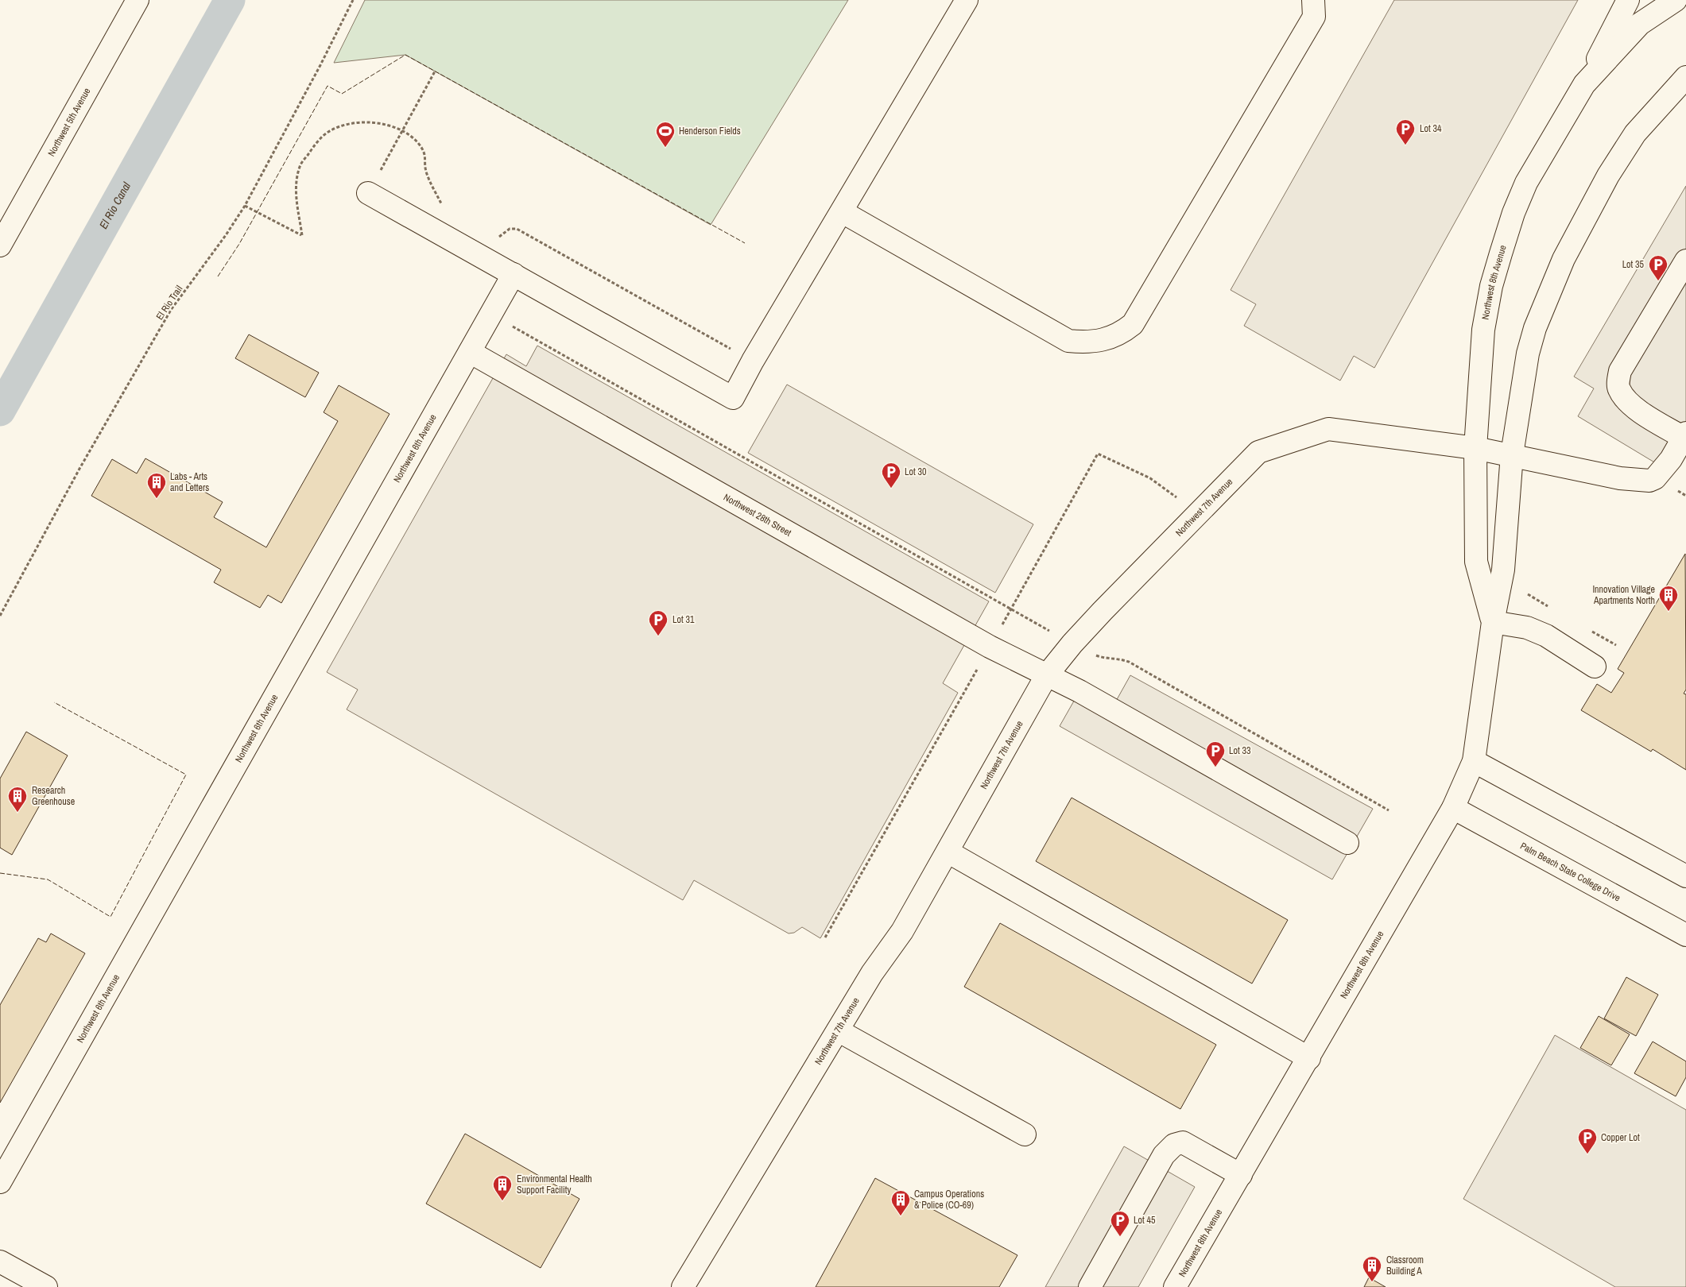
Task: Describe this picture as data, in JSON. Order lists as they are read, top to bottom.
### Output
{
  "streets": {
    "street": [
      "Northwest 5th Avenue",
      "Northwest 8th Avenue",
      "Northwest 6th Avenue",
      "Northwest 7th Avenue",
      "Northwest 28th Street",
      "Palm Beach State College Drive"
    ],
    "path": ["El Rio Trail"]
  },
  "crossings": [
    ["Northwest 8th Avenue", "Northwest 7th Avenue"],
    ["Northwest 8th Avenue", "Palm Beach State College Drive"],
    ["Northwest 6th Avenue", "Northwest 28th Street"],
    ["Northwest 7th Avenue", "Northwest 28th Street"]
  ],
  "water": ["El Rio Canal"],
  "places": {
    "parking": [
      "Lot 34",
      "Lot 35",
      "Lot 30",
      "Lot 31",
      "Lot 33",
      "Copper Lot",
      "Lot 45"
    ],
    "sports": ["Henderson Fields"],
    "building": [
      "Labs - Arts and Letters",
      "Innovation Village Apartments North",
      "Research Greenhouse",
      "Environmental Health Support Facility",
      "Campus Operations & Police (CO-69)",
      "Classroom Building A"
    ]
  }
}
